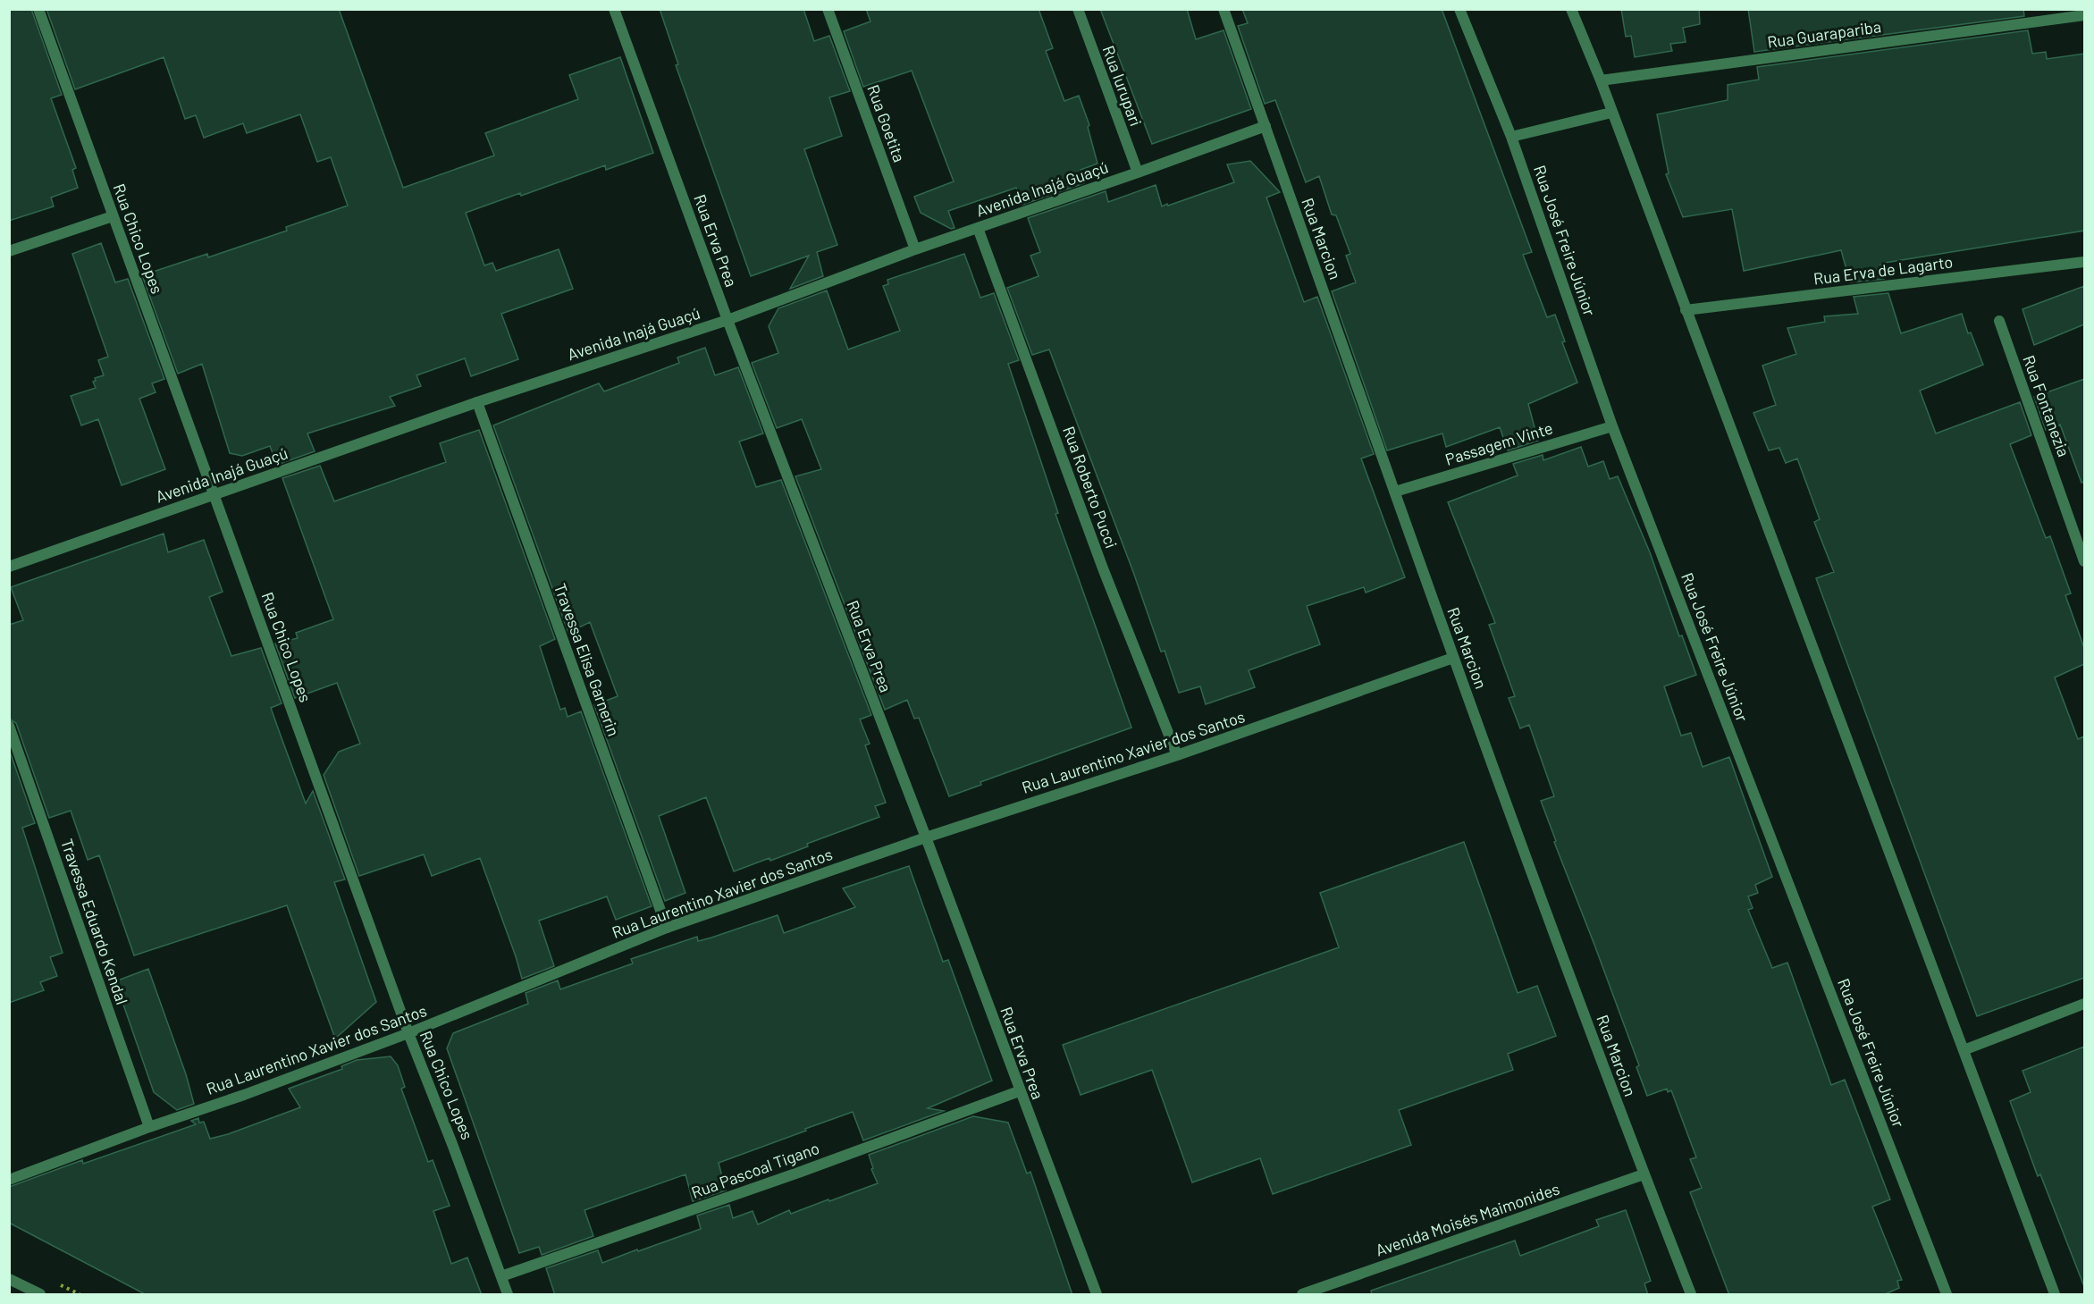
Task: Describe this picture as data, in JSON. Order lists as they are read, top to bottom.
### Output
{
  "streets": {
    "street": [
      "Rua Guarapariba",
      "Rua Iurupari",
      "Rua Goetita",
      "Avenida Inajá Guaçú",
      "Rua Chico Lopes",
      "Rua Marcion",
      "Rua Erva Prea",
      "Rua José Freire Júnior",
      "Rua Erva de Lagarto",
      "Rua Fontanezia",
      "Passagem Vinte",
      "Rua Roberto Pucci",
      "Travessa Elisa Garnerin",
      "Rua Laurentino Xavier dos Santos",
      "Travessa Eduardo Kendal",
      "Rua Pascoal Tigano",
      "Avenida Moisés Maimonides"
    ]
  },
  "crossings": [
    ["Rua Iurupari", "Avenida Inajá Guaçú"],
    ["Rua Goetita", "Avenida Inajá Guaçú"],
    ["Avenida Inajá Guaçú", "Rua Chico Lopes"],
    ["Avenida Inajá Guaçú", "Rua Marcion"],
    ["Avenida Inajá Guaçú", "Rua Erva Prea"],
    ["Avenida Inajá Guaçú", "Rua Roberto Pucci"],
    ["Avenida Inajá Guaçú", "Travessa Elisa Garnerin"],
    ["Rua Chico Lopes", "Rua Laurentino Xavier dos Santos"],
    ["Rua Chico Lopes", "Rua Pascoal Tigano"],
    ["Rua Marcion", "Passagem Vinte"],
    ["Rua Marcion", "Rua Laurentino Xavier dos Santos"],
    ["Rua Marcion", "Avenida Moisés Maimonides"],
    ["Rua Erva Prea", "Rua Laurentino Xavier dos Santos"],
    ["Rua Erva Prea", "Rua Pascoal Tigano"],
    ["Rua José Freire Júnior", "Passagem Vinte"],
    ["Rua Roberto Pucci", "Rua Laurentino Xavier dos Santos"],
    ["Travessa Elisa Garnerin", "Rua Laurentino Xavier dos Santos"],
    ["Rua Laurentino Xavier dos Santos", "Travessa Eduardo Kendal"]
  ]
}
